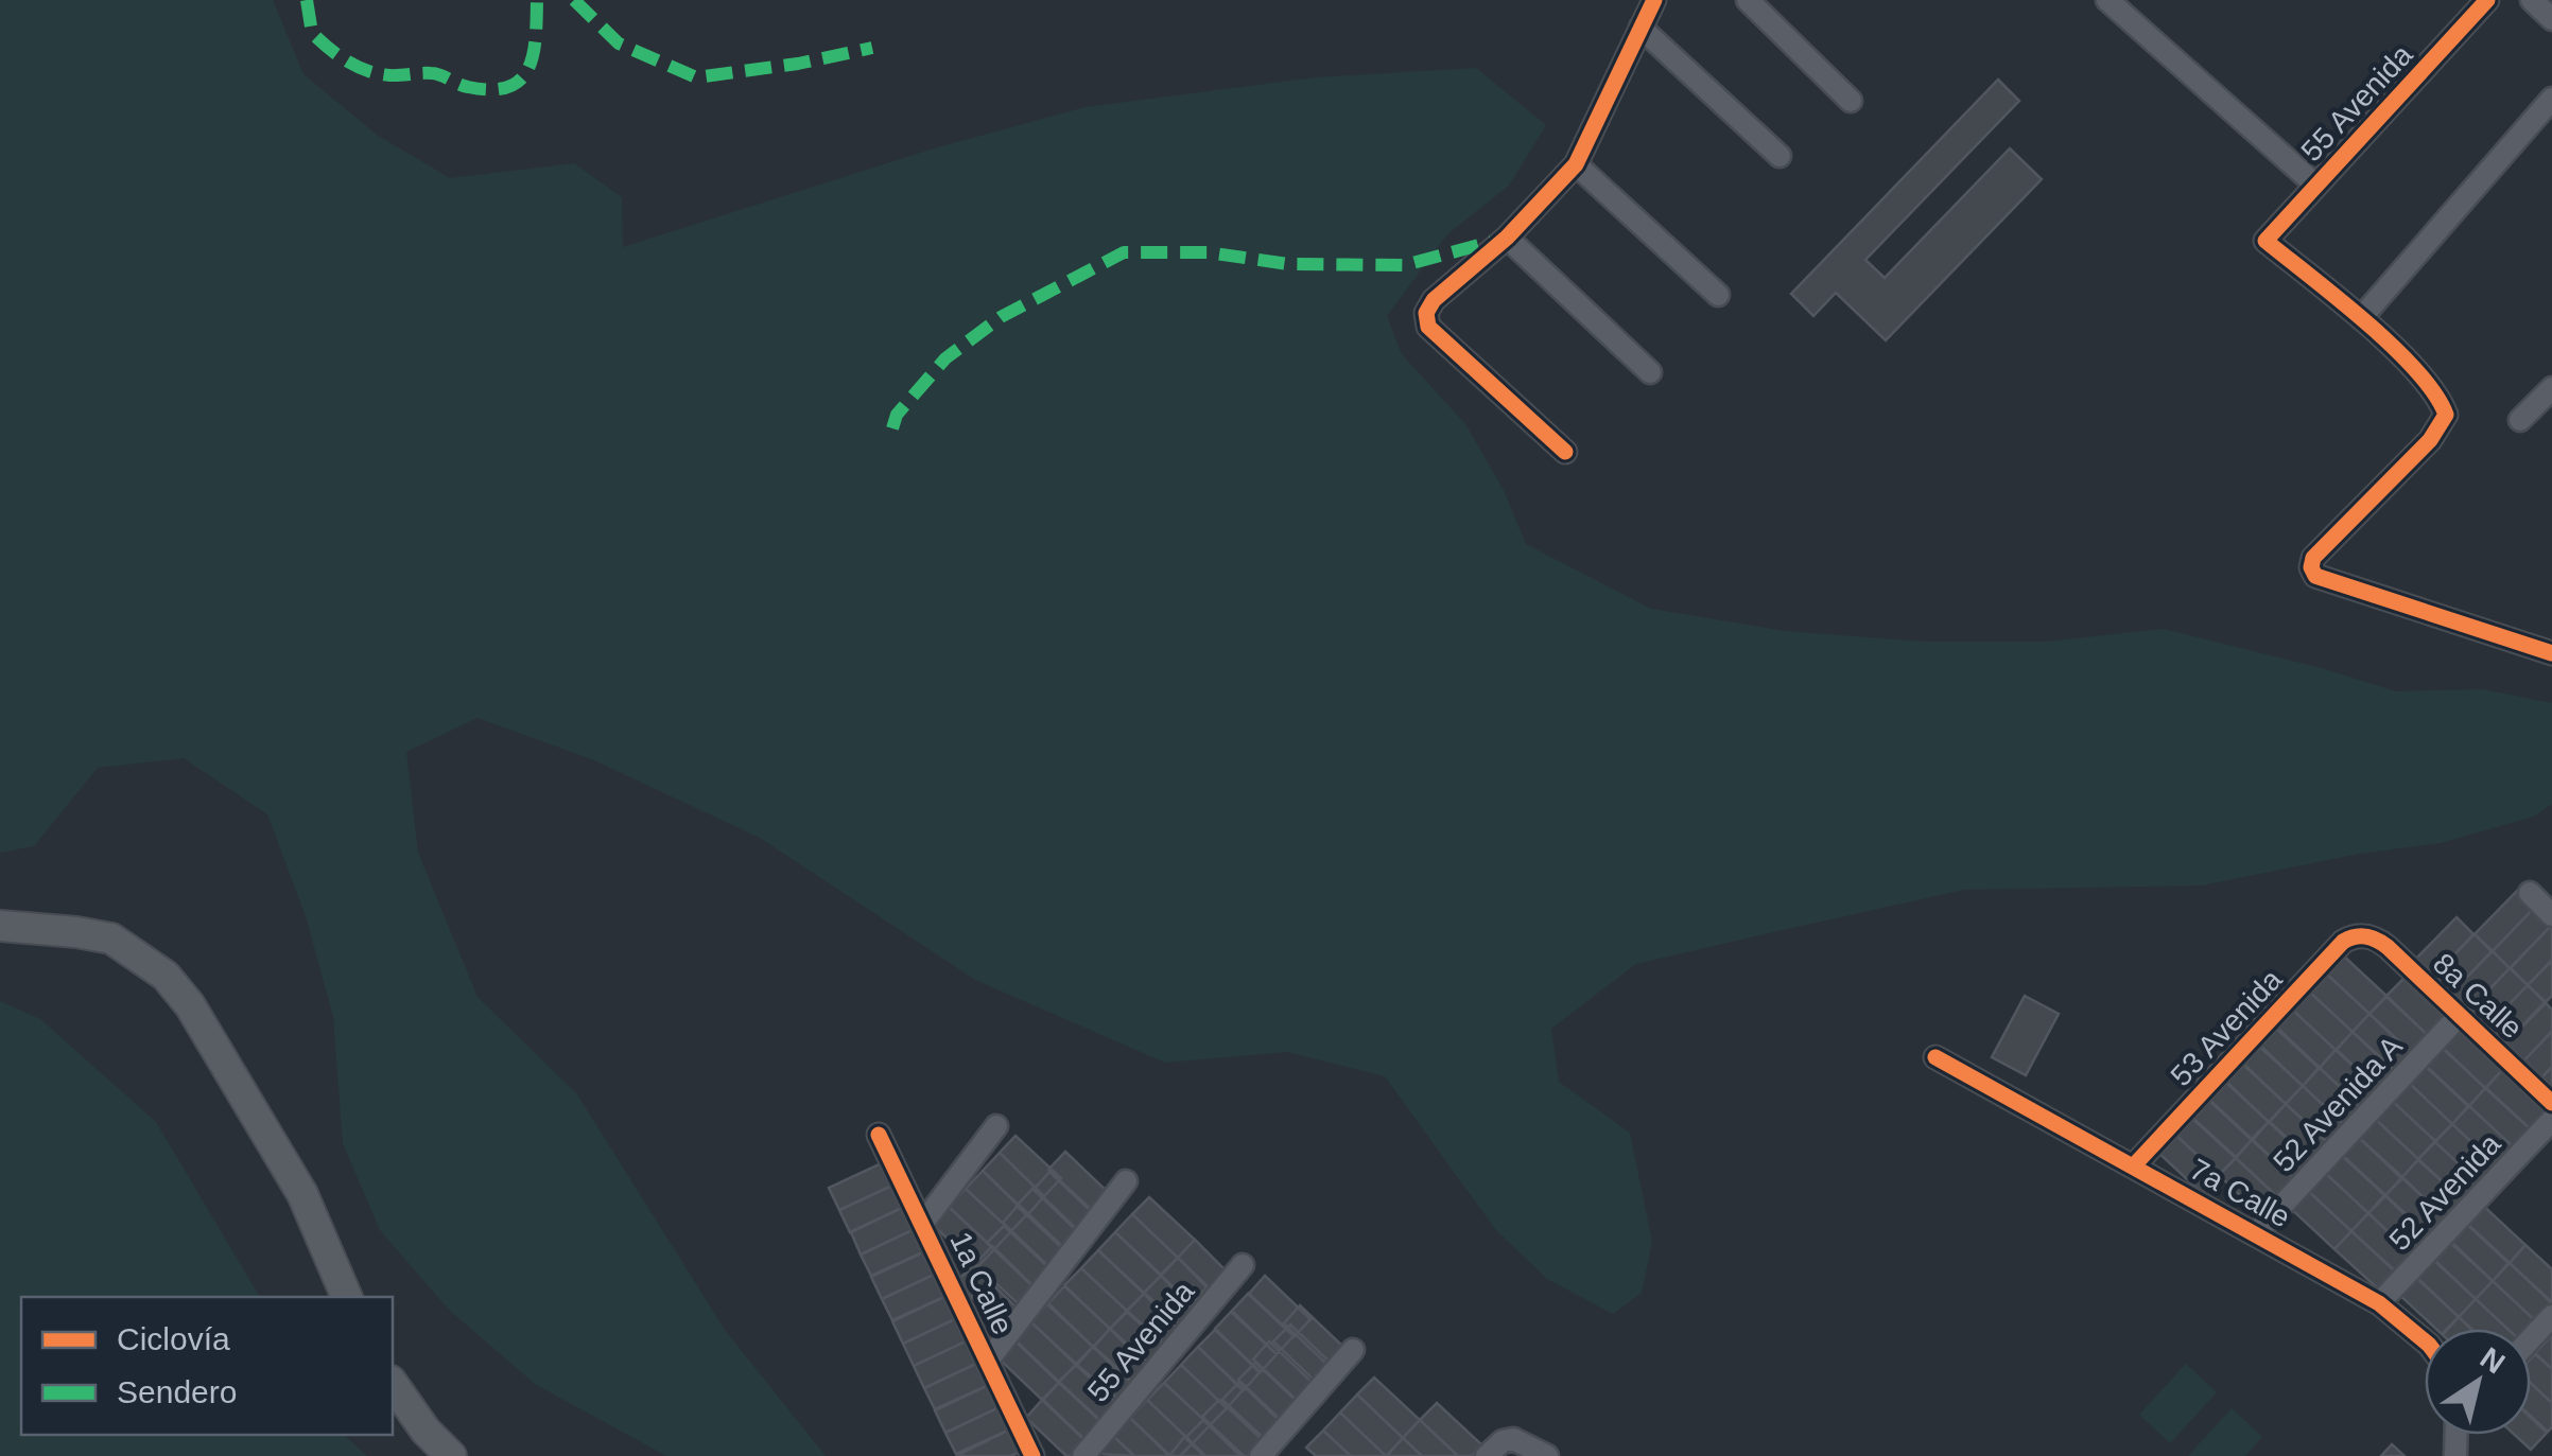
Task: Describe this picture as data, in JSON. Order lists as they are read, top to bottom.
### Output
{
  "streets": {
    "street": [
      "55 Avenida",
      "8a Calle",
      "53 Avenida",
      "52 Avenida A",
      "52 Avenida",
      "7a Calle",
      "1a Calle"
    ]
  },
  "crossings": [
    ["8a Calle", "53 Avenida"],
    ["8a Calle", "52 Avenida A"],
    ["53 Avenida", "7a Calle"],
    ["52 Avenida A", "7a Calle"],
    ["52 Avenida", "7a Calle"]
  ],
  "legend": ["Ciclovía", "Sendero"],
  "north": "top right"
}
